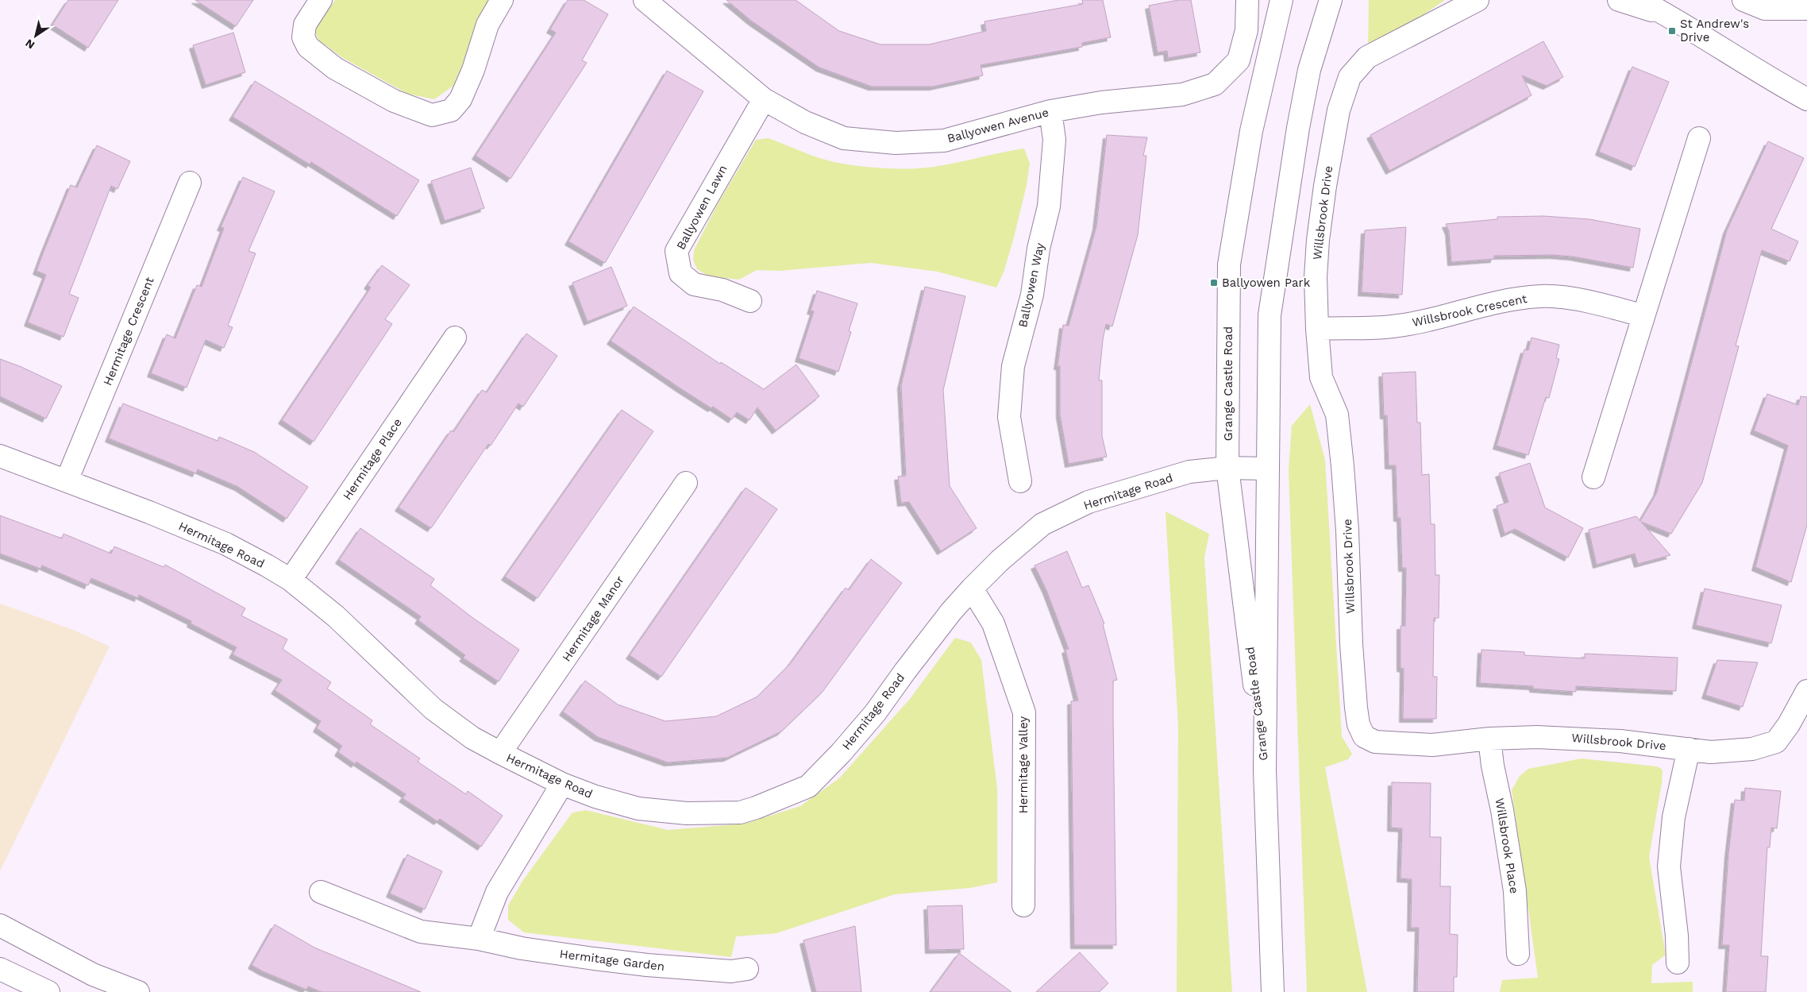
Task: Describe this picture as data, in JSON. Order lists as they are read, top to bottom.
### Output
{
  "streets": {
    "main road": [
      "Ballyowen Avenue",
      "Ballyowen Lawn",
      "Willsbrook Drive",
      "Ballyowen Way",
      "Willsbrook Crescent",
      "Hermitage Crescent",
      "Grange Castle Road",
      "Hermitage Place",
      "Hermitage Road",
      "Hermitage Manor",
      "Hermitage Valley",
      "Willsbrook Place",
      "Hermitage Garden"
    ]
  },
  "crossings": [
    ["Ballyowen Avenue", "Ballyowen Lawn"],
    ["Ballyowen Avenue", "Ballyowen Way"],
    ["Willsbrook Drive", "Willsbrook Crescent"],
    ["Willsbrook Drive", "Willsbrook Place"],
    ["Hermitage Crescent", "Hermitage Road"],
    ["Grange Castle Road", "Hermitage Road"],
    ["Hermitage Place", "Hermitage Road"],
    ["Hermitage Road", "Hermitage Manor"],
    ["Hermitage Road", "Hermitage Valley"]
  ],
  "places": {
    "transit": ["St Andrew's Drive", "Ballyowen Park"]
  },
  "north": "bottom left"
}
